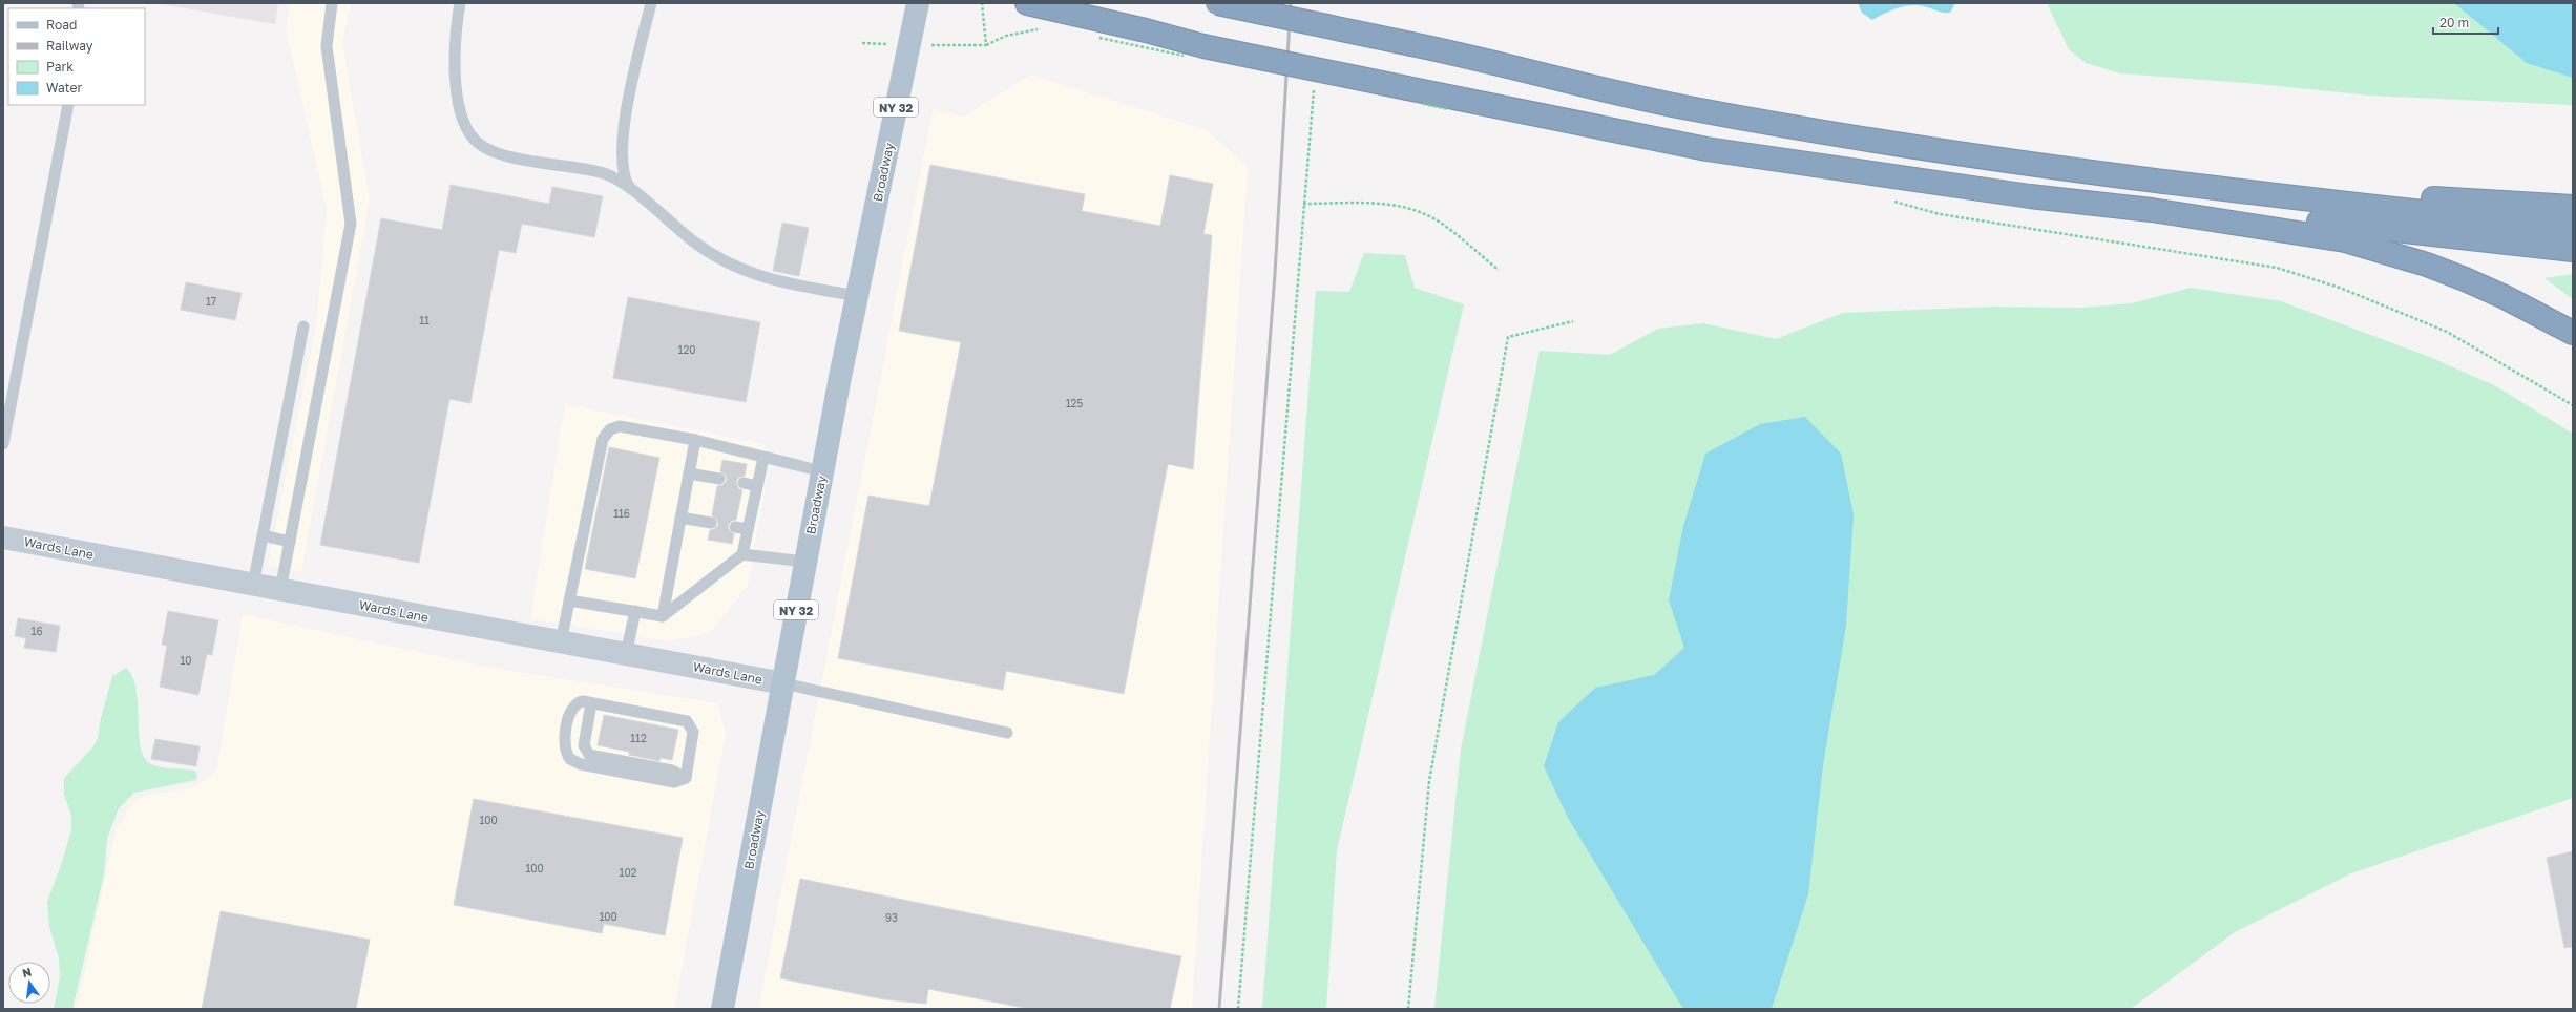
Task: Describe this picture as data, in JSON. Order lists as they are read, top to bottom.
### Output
{
  "streets": {
    "main road": ["NY 32", "Broadway"],
    "street": ["Wards Lane"]
  },
  "crossings": [
    ["Broadway", "Wards Lane"]
  ],
  "house_numbers": [
    "17",
    "11",
    "120",
    "125",
    "116",
    "16",
    "10",
    "112",
    "100",
    "100",
    "102",
    "100",
    "93"
  ],
  "legend": [
    "Road",
    "Railway",
    "Park",
    "Water"
  ],
  "scale_bar": "20 m",
  "north": "top"
}
